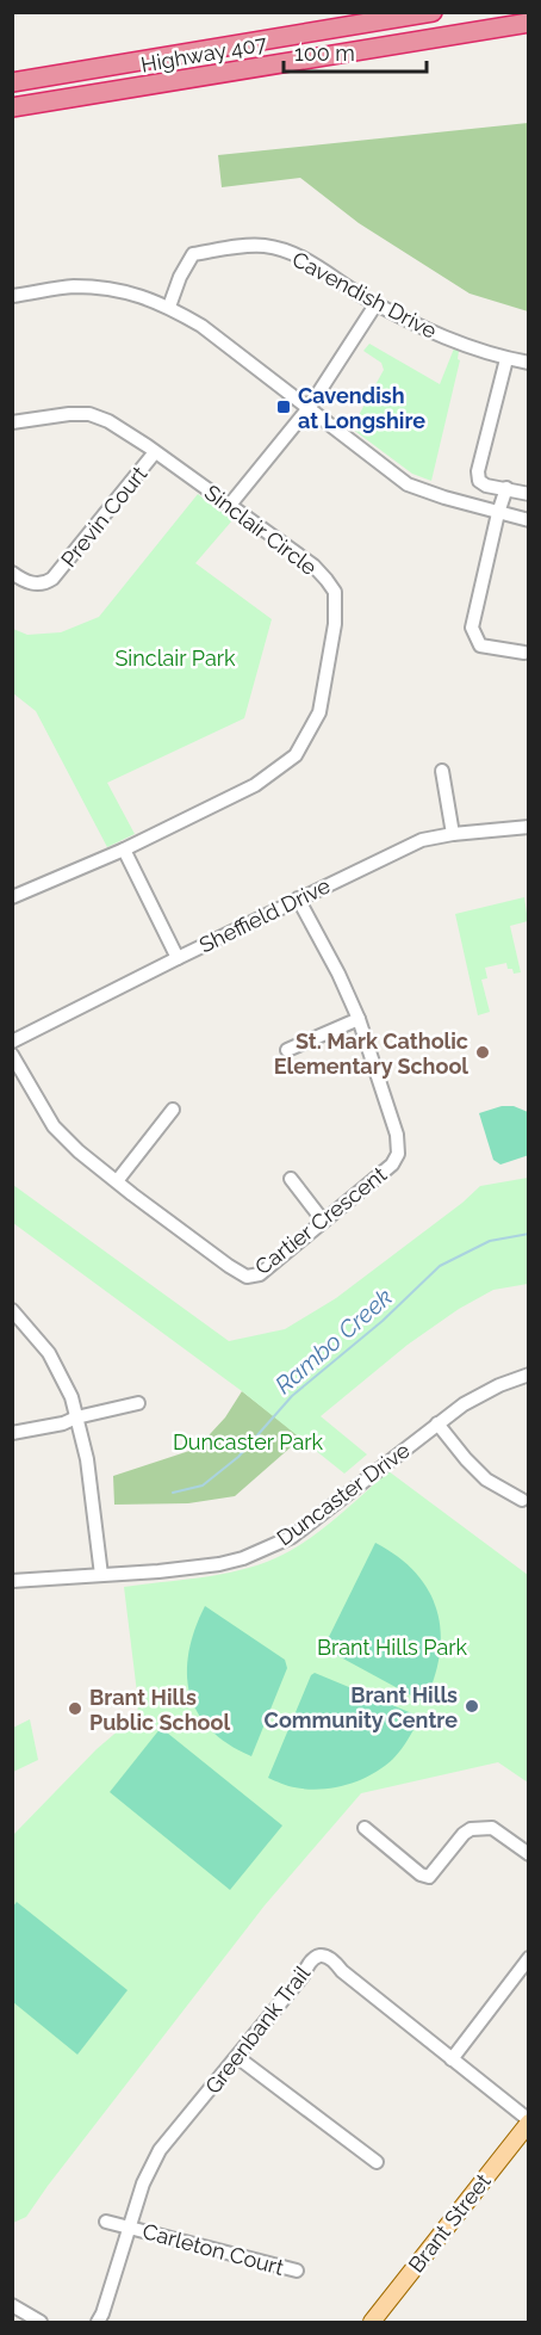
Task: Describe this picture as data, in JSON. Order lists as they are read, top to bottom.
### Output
{
  "streets": {
    "highway": ["Highway 407"],
    "main road": ["Brant Street"],
    "street": [
      "Cavendish Drive",
      "Previn Court",
      "Sinclair Circle",
      "Sheffield Drive",
      "Cartier Crescent",
      "Duncaster Drive",
      "Greenbank Trail",
      "Carleton Court"
    ]
  },
  "crossings": [
    ["Previn Court", "Sinclair Circle"],
    ["Sheffield Drive", "Cartier Crescent"],
    ["Greenbank Trail", "Brant Street"],
    ["Greenbank Trail", "Carleton Court"]
  ],
  "water": ["Rambo Creek"],
  "parks": ["Sinclair Park", "Duncaster Park", "Brant Hills Park"],
  "places": {
    "transit": ["Cavendish at Longshire"],
    "other": ["St. Mark Catholic Elementary School", "Brant Hills Community Centre", "Brant Hills Public School"]
  },
  "scale_bar": "100 m"
}
